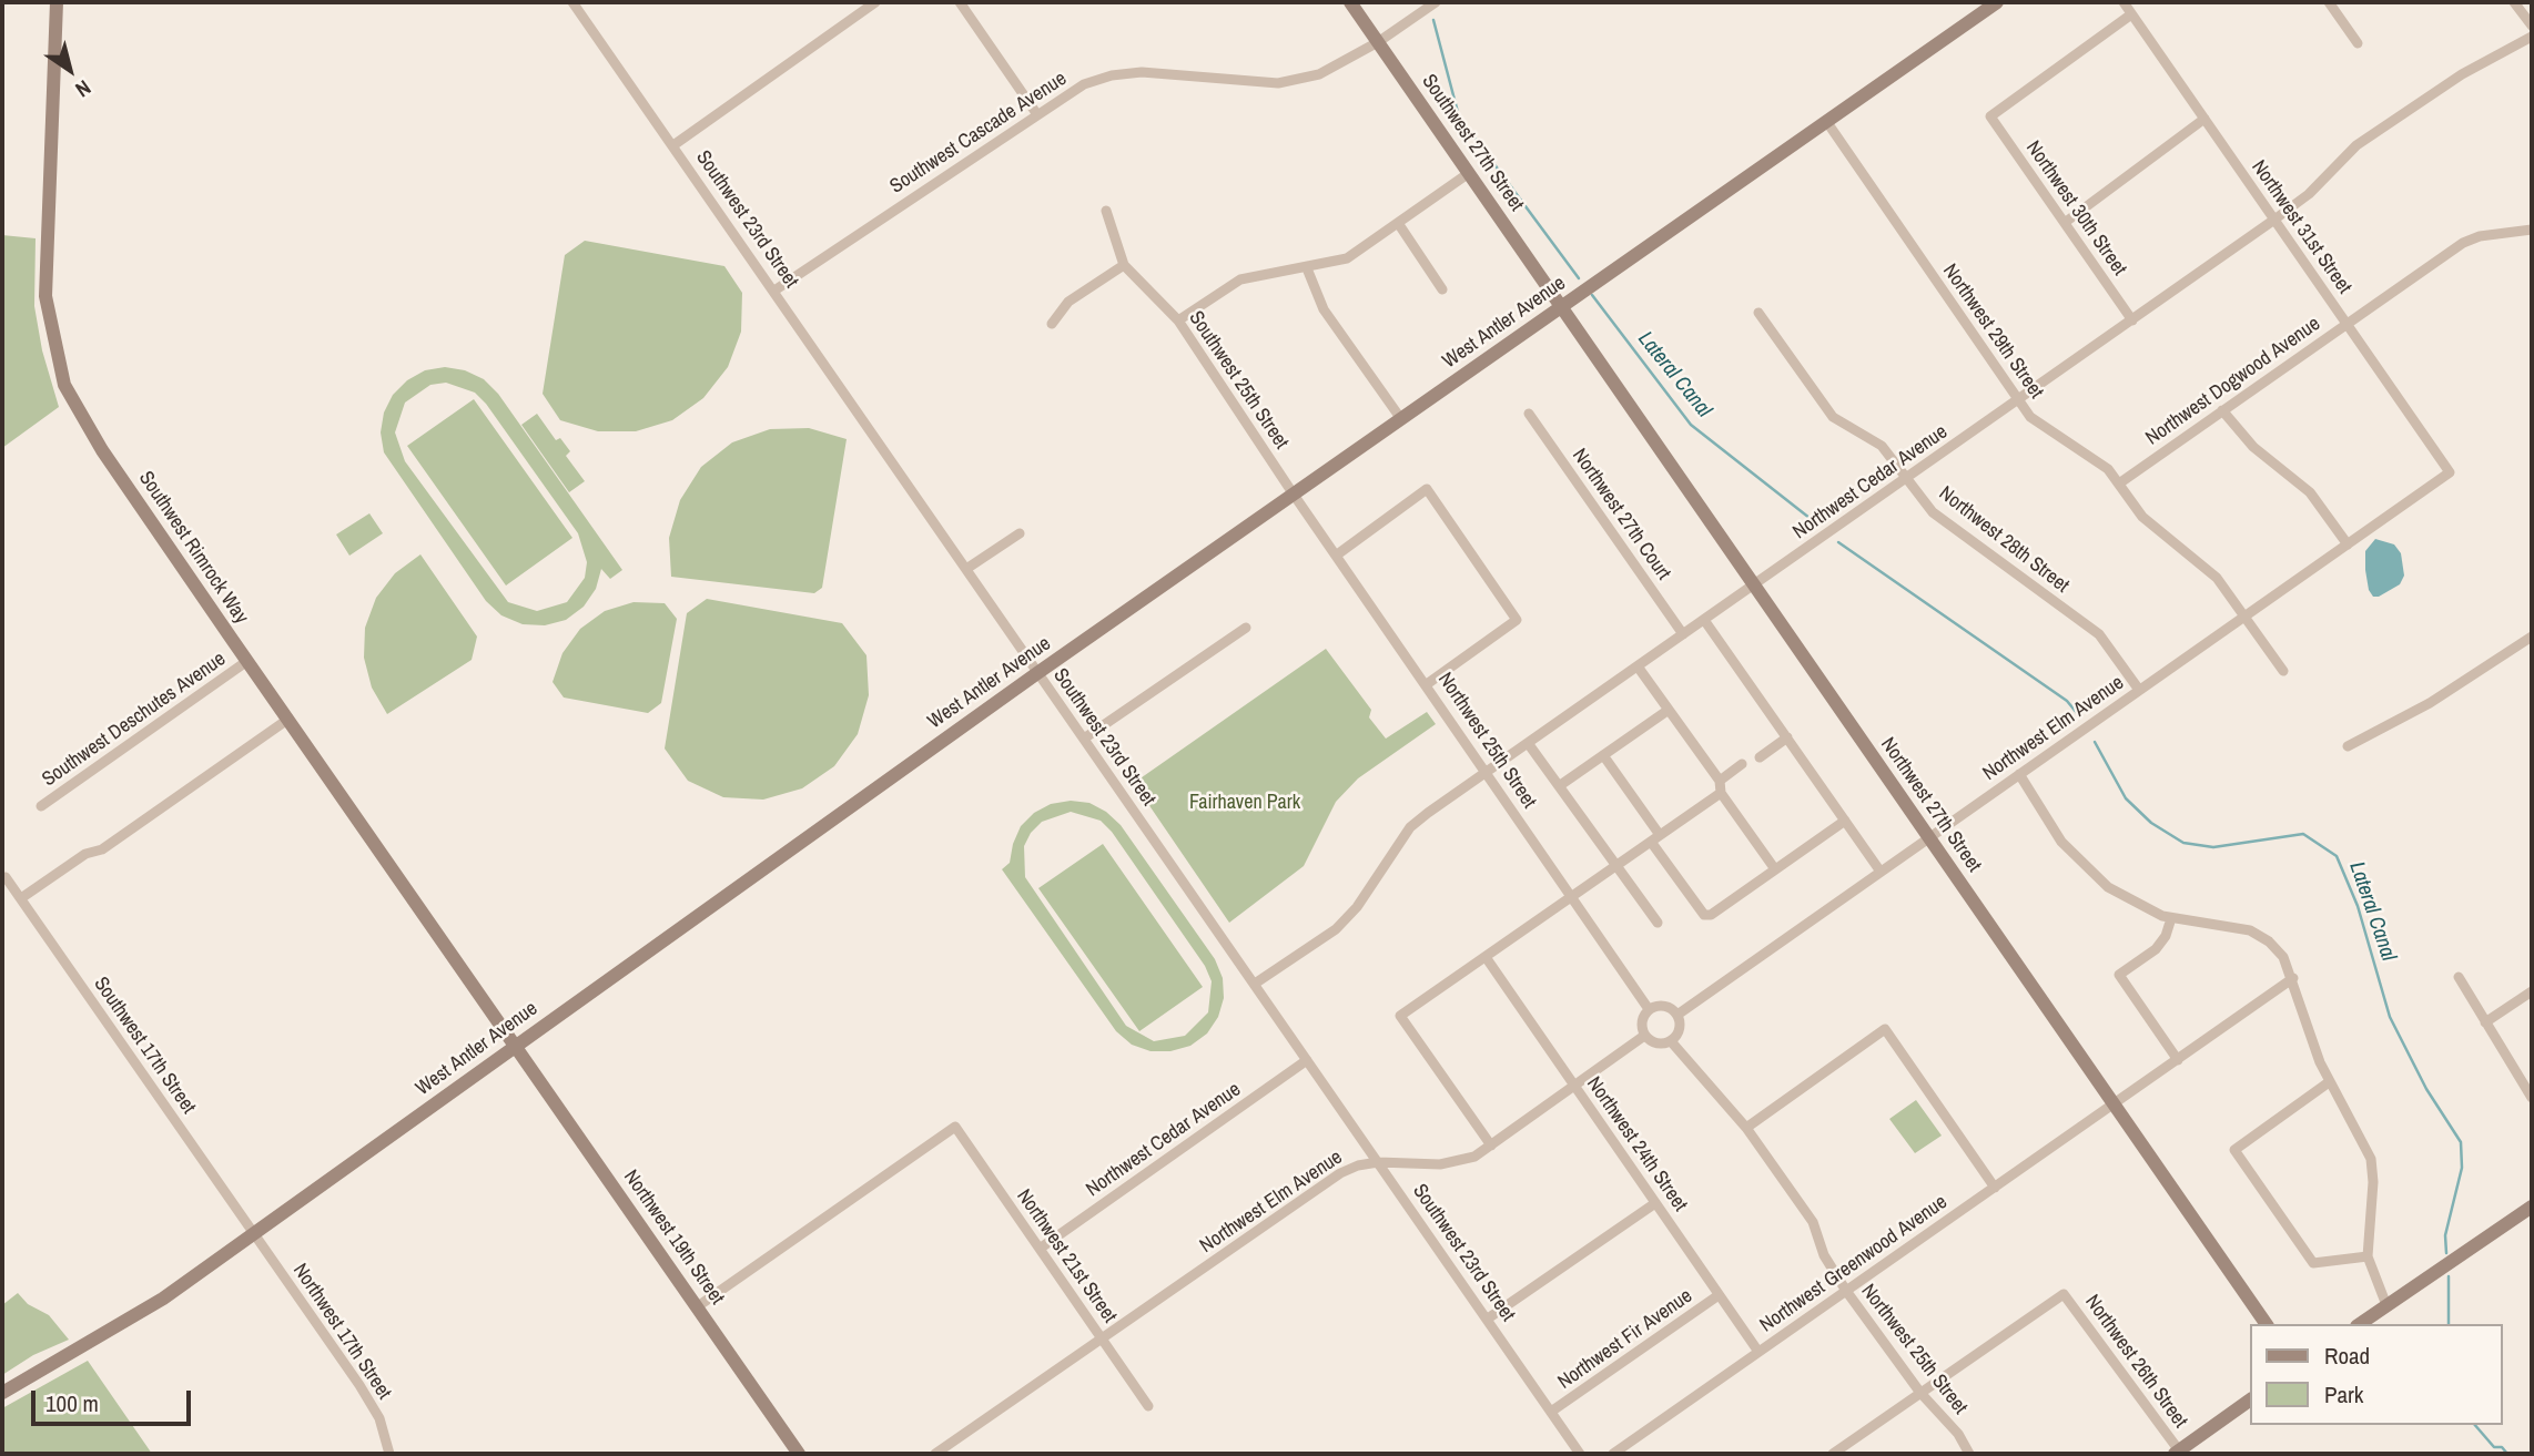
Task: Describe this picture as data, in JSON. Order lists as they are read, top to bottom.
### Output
{
  "streets": {
    "street": [
      "Southwest Cascade Avenue",
      "Southwest 27th Street",
      "Northwest 30th Street",
      "Southwest 23rd Street",
      "Northwest 31st Street",
      "West Antler Avenue",
      "Northwest 29th Street",
      "Southwest 25th Street",
      "Northwest Dogwood Avenue",
      "Northwest Cedar Avenue",
      "Northwest 27th Court",
      "Northwest 28th Street",
      "Southwest Rimrock Way",
      "Southwest Deschutes Avenue",
      "Northwest Elm Avenue",
      "Northwest 25th Street",
      "Northwest 27th Street",
      "Southwest 17th Street",
      "Northwest 24th Street",
      "Northwest 19th Street",
      "Northwest 21st Street",
      "Northwest Greenwood Avenue",
      "Northwest 17th Street",
      "Northwest Fir Avenue",
      "Northwest 26th Street"
    ]
  },
  "crossings": [
    ["Southwest Cascade Avenue", "Southwest 27th Street"],
    ["Southwest Cascade Avenue", "Southwest 23rd Street"],
    ["Southwest 27th Street", "West Antler Avenue"],
    ["Southwest 27th Street", "Northwest 27th Street"],
    ["Northwest 30th Street", "Northwest 31st Street"],
    ["Northwest 30th Street", "Northwest Cedar Avenue"],
    ["Southwest 23rd Street", "West Antler Avenue"],
    ["Southwest 23rd Street", "Northwest Cedar Avenue"],
    ["Southwest 23rd Street", "Northwest Elm Avenue"],
    ["Southwest 23rd Street", "Northwest Fir Avenue"],
    ["Northwest 31st Street", "Northwest Dogwood Avenue"],
    ["Northwest 31st Street", "Northwest Cedar Avenue"],
    ["Northwest 31st Street", "Northwest Elm Avenue"],
    ["West Antler Avenue", "Northwest 29th Street"],
    ["West Antler Avenue", "Southwest 25th Street"],
    ["West Antler Avenue", "Southwest Rimrock Way"],
    ["West Antler Avenue", "Northwest 25th Street"],
    ["West Antler Avenue", "Northwest 27th Street"],
    ["West Antler Avenue", "Southwest 17th Street"],
    ["West Antler Avenue", "Northwest 19th Street"],
    ["West Antler Avenue", "Northwest 17th Street"],
    ["Northwest 29th Street", "Northwest Dogwood Avenue"],
    ["Northwest 29th Street", "Northwest Cedar Avenue"],
    ["Northwest 29th Street", "Northwest Elm Avenue"],
    ["Southwest 25th Street", "Northwest 25th Street"],
    ["Northwest Cedar Avenue", "Northwest 27th Court"],
    ["Northwest Cedar Avenue", "Northwest 28th Street"],
    ["Northwest Cedar Avenue", "Northwest 25th Street"],
    ["Northwest Cedar Avenue", "Northwest 27th Street"],
    ["Northwest Cedar Avenue", "Northwest 21st Street"],
    ["Northwest 28th Street", "Northwest Elm Avenue"],
    ["Southwest Rimrock Way", "Southwest Deschutes Avenue"],
    ["Southwest Rimrock Way", "Northwest 19th Street"],
    ["Northwest Elm Avenue", "Northwest 25th Street"],
    ["Northwest Elm Avenue", "Northwest 27th Street"],
    ["Northwest Elm Avenue", "Northwest 24th Street"],
    ["Northwest Elm Avenue", "Northwest 21st Street"],
    ["Northwest 25th Street", "Northwest Greenwood Avenue"],
    ["Northwest 25th Street", "Northwest 26th Street"],
    ["Northwest 27th Street", "Northwest Greenwood Avenue"],
    ["Southwest 17th Street", "Northwest 17th Street"],
    ["Northwest 24th Street", "Northwest Greenwood Avenue"],
    ["Northwest 24th Street", "Northwest Fir Avenue"],
    ["Northwest 19th Street", "Northwest 21st Street"]
  ],
  "water": ["Lateral Canal"],
  "parks": ["Fairhaven Park"],
  "legend": ["Road", "Park"],
  "scale_bar": "100 m",
  "north": "bottom right"
}
